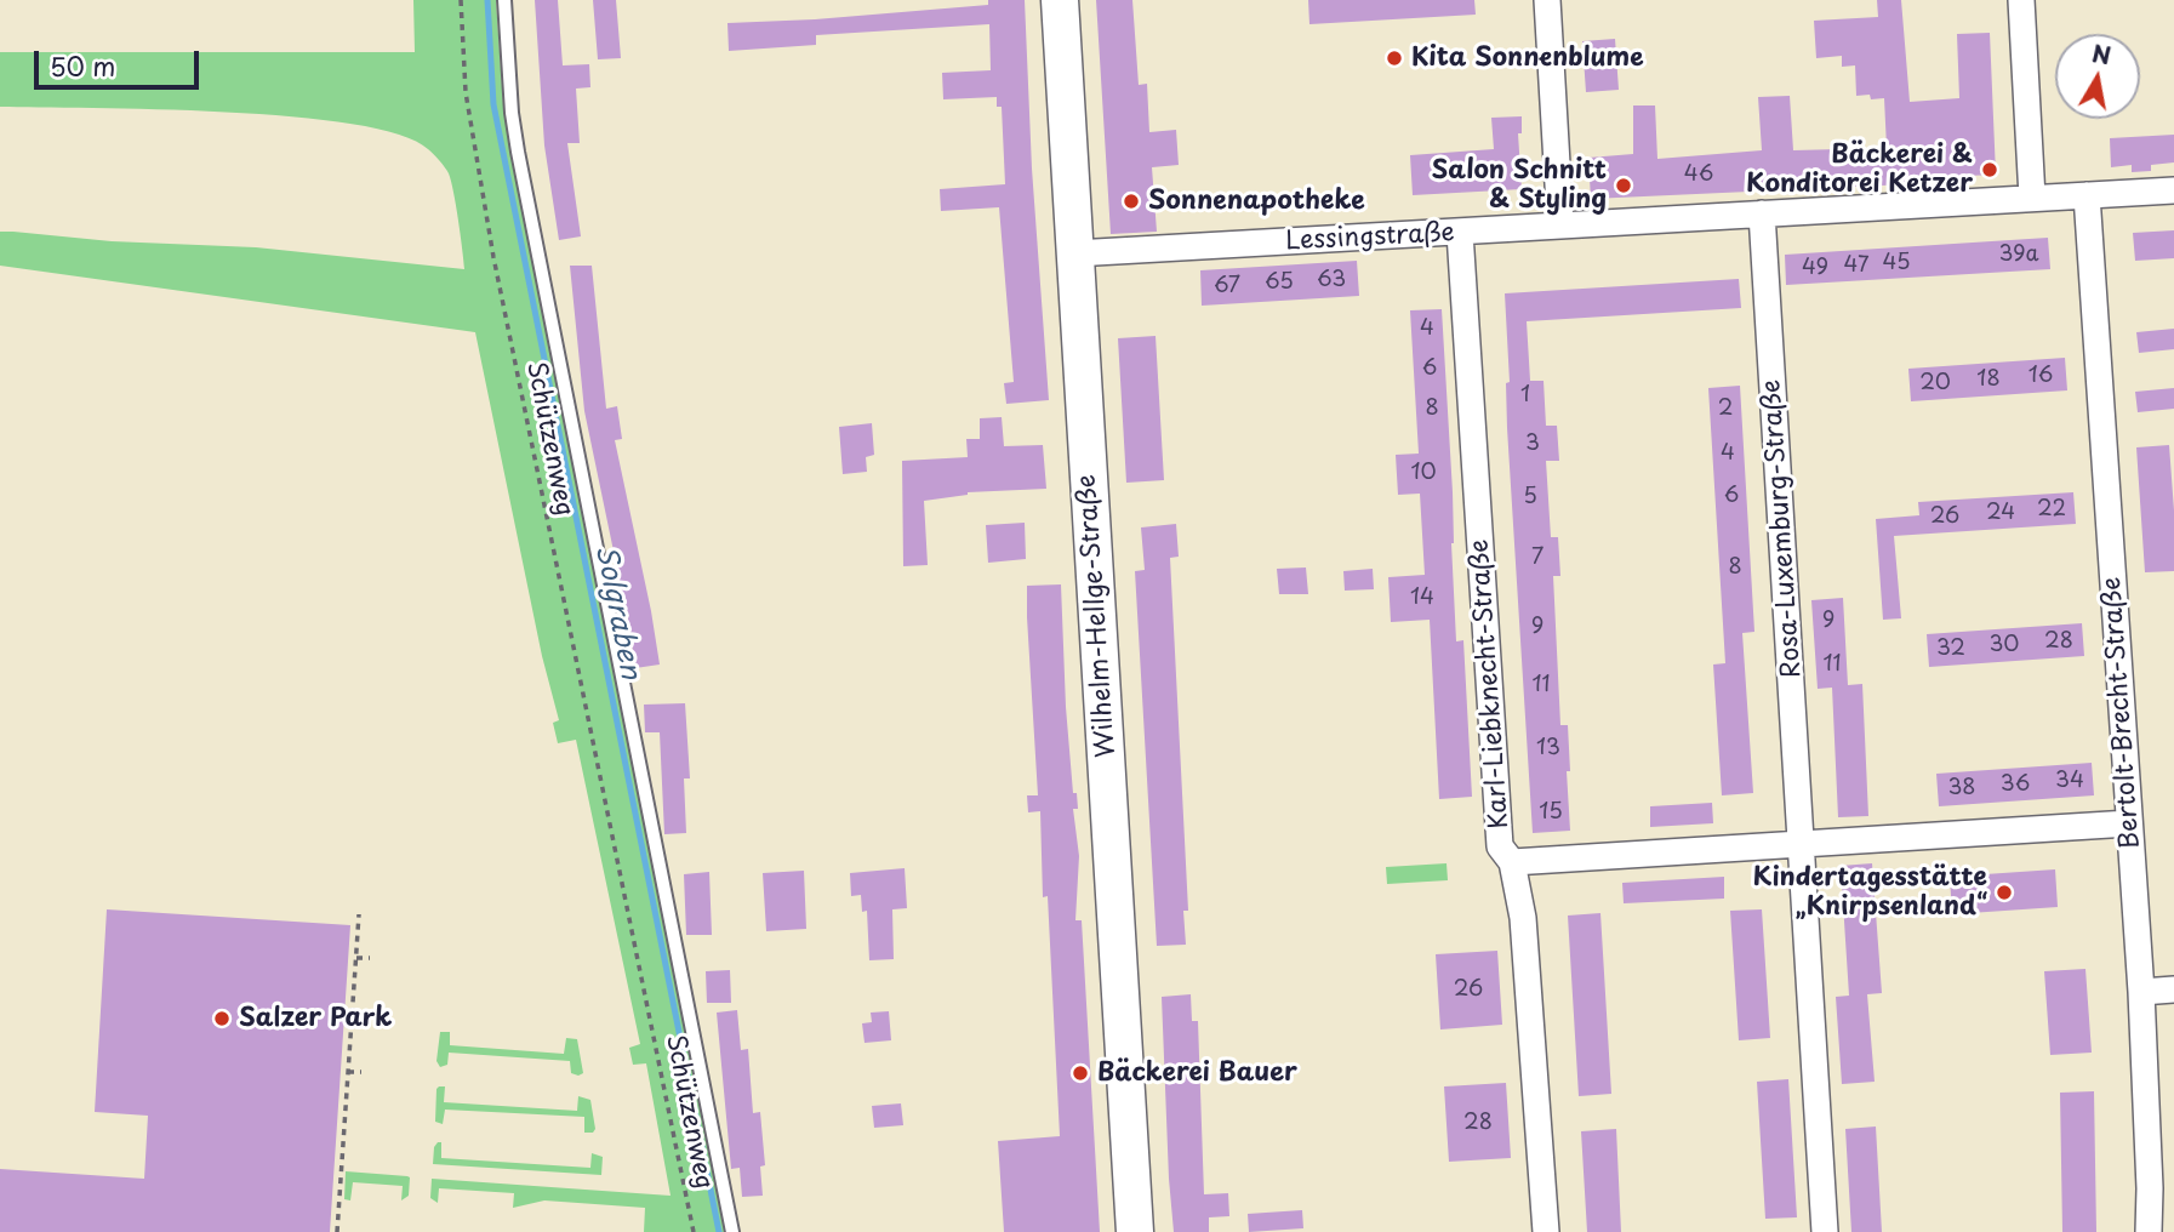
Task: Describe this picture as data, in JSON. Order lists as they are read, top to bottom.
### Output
{
  "streets": {
    "main road": ["Wilhelm-Hellge-Straße"],
    "street": [
      "Lessingstraße",
      "Rosa-Luxemburg-Straße",
      "Karl-Liebknecht-Straße",
      "Bertolt-Brecht-Straße"
    ],
    "path": ["Schützenweg"]
  },
  "crossings": [
    ["Lessingstraße", "Rosa-Luxemburg-Straße"],
    ["Lessingstraße", "Wilhelm-Hellge-Straße"],
    ["Lessingstraße", "Karl-Liebknecht-Straße"],
    ["Lessingstraße", "Bertolt-Brecht-Straße"]
  ],
  "water": ["Solgraben"],
  "places": [
    "Kita Sonnenblume",
    "Bäckerei & Konditorei Ketzer",
    "Salon Schnitt & Styling",
    "Sonnenapotheke",
    "Kindertagesstätte „Knirpsenland“",
    "Salzer Park",
    "Bäckerei Bauer"
  ],
  "house_numbers": [
    "46",
    "39a",
    "45",
    "47",
    "49",
    "63",
    "65",
    "67",
    "4",
    "6",
    "16",
    "18",
    "20",
    "1",
    "8",
    "2",
    "3",
    "4",
    "10",
    "6",
    "5",
    "22",
    "24",
    "26",
    "7",
    "8",
    "14",
    "9",
    "9",
    "28",
    "30",
    "32",
    "11",
    "11",
    "13",
    "34",
    "36",
    "38",
    "15",
    "26",
    "28"
  ],
  "scale_bar": "50 m",
  "north": "top"
}
